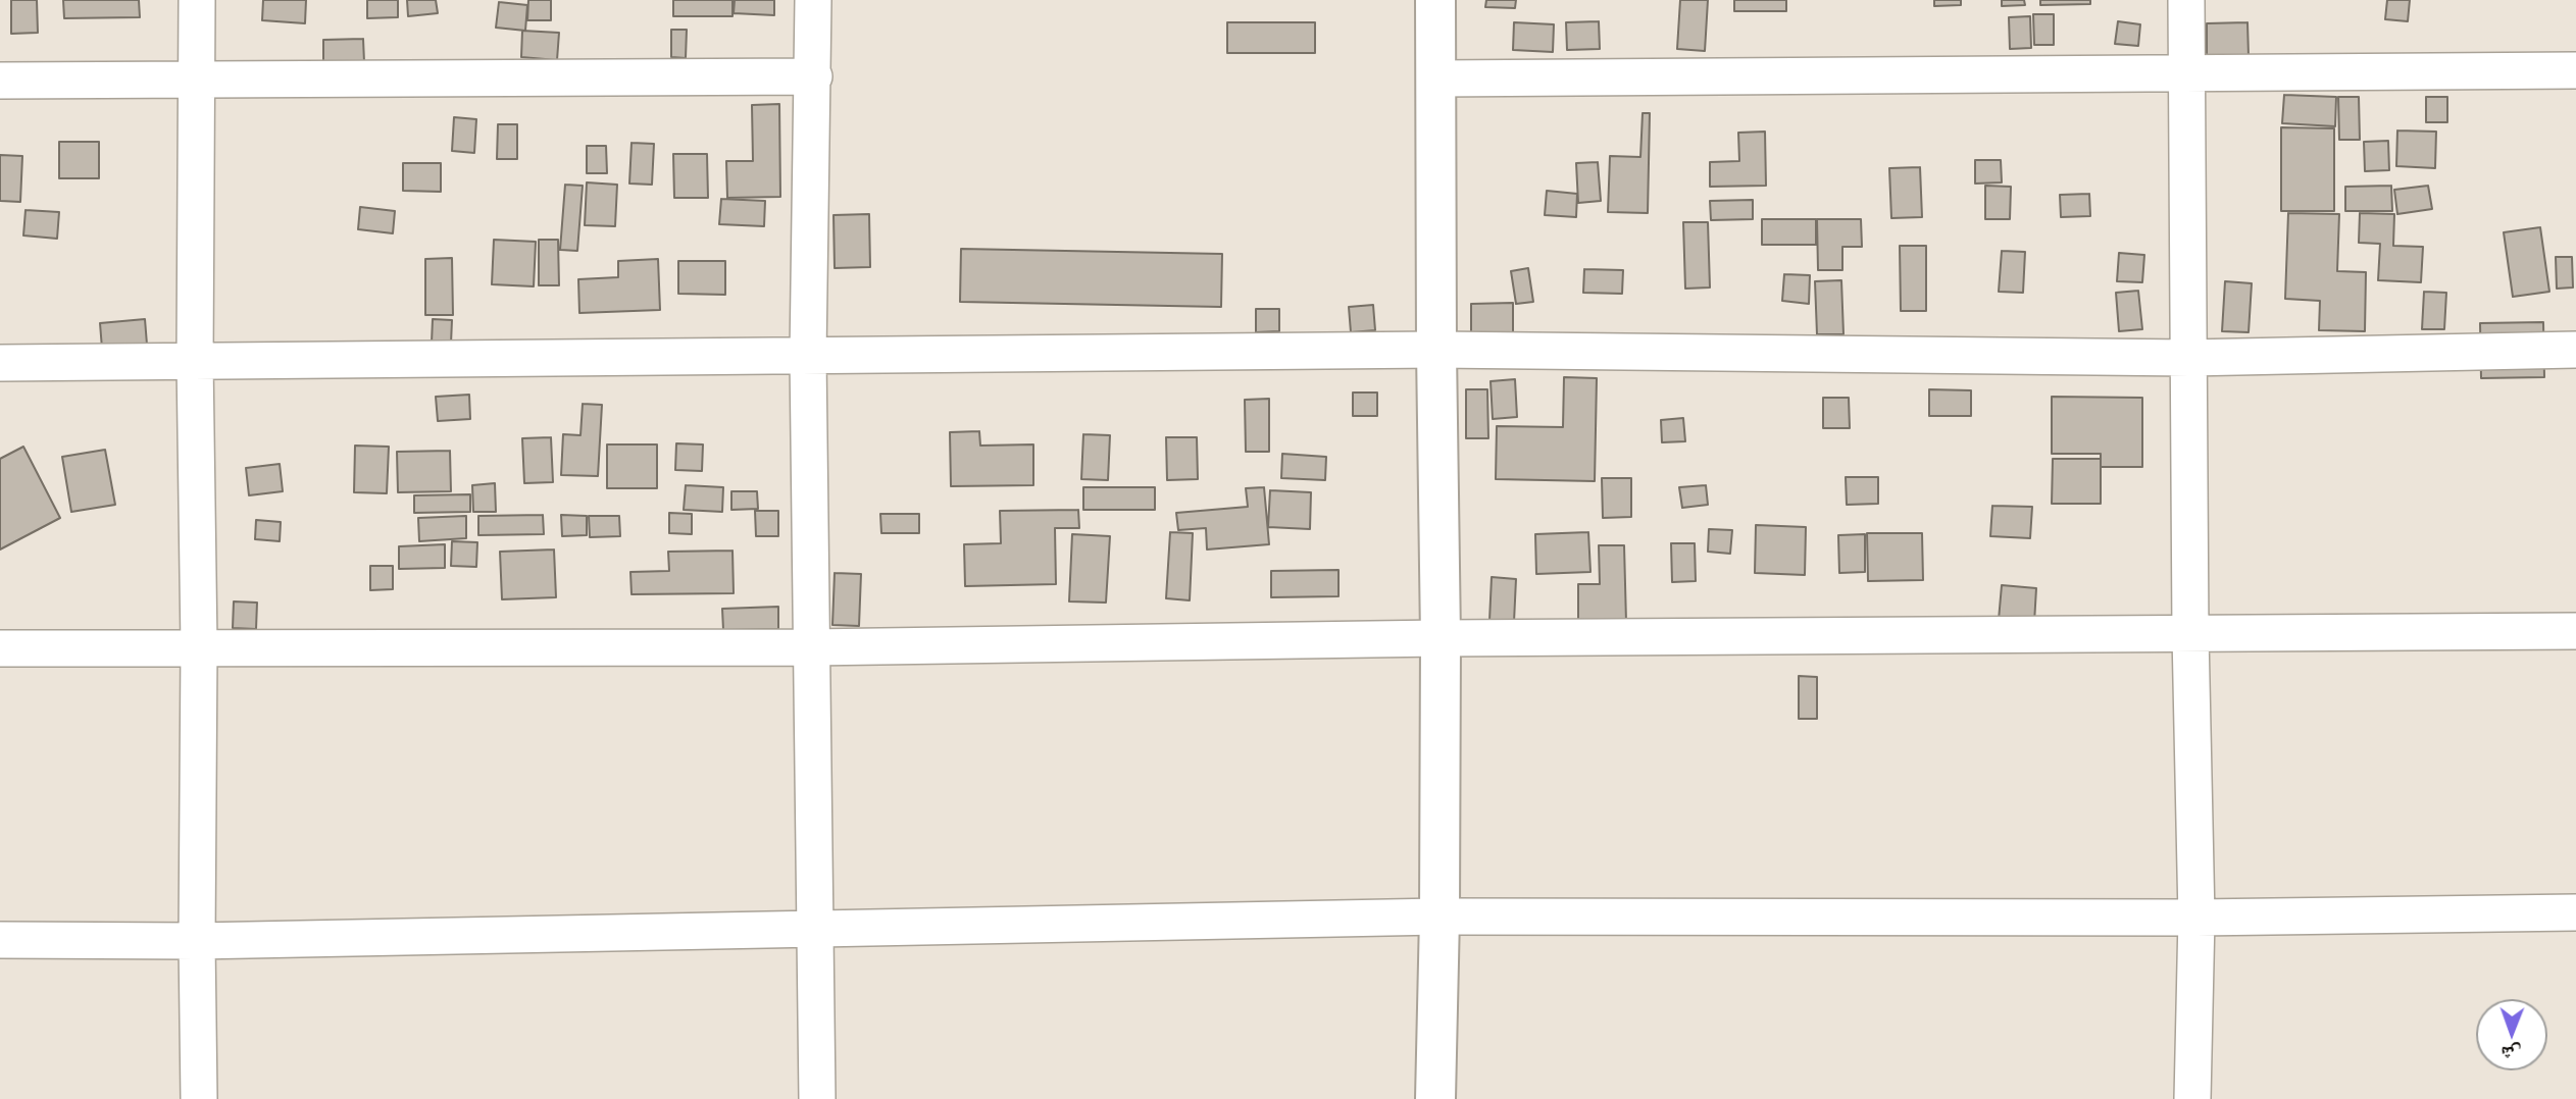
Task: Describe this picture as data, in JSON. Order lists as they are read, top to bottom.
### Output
{
  "north": "bottom"
}
